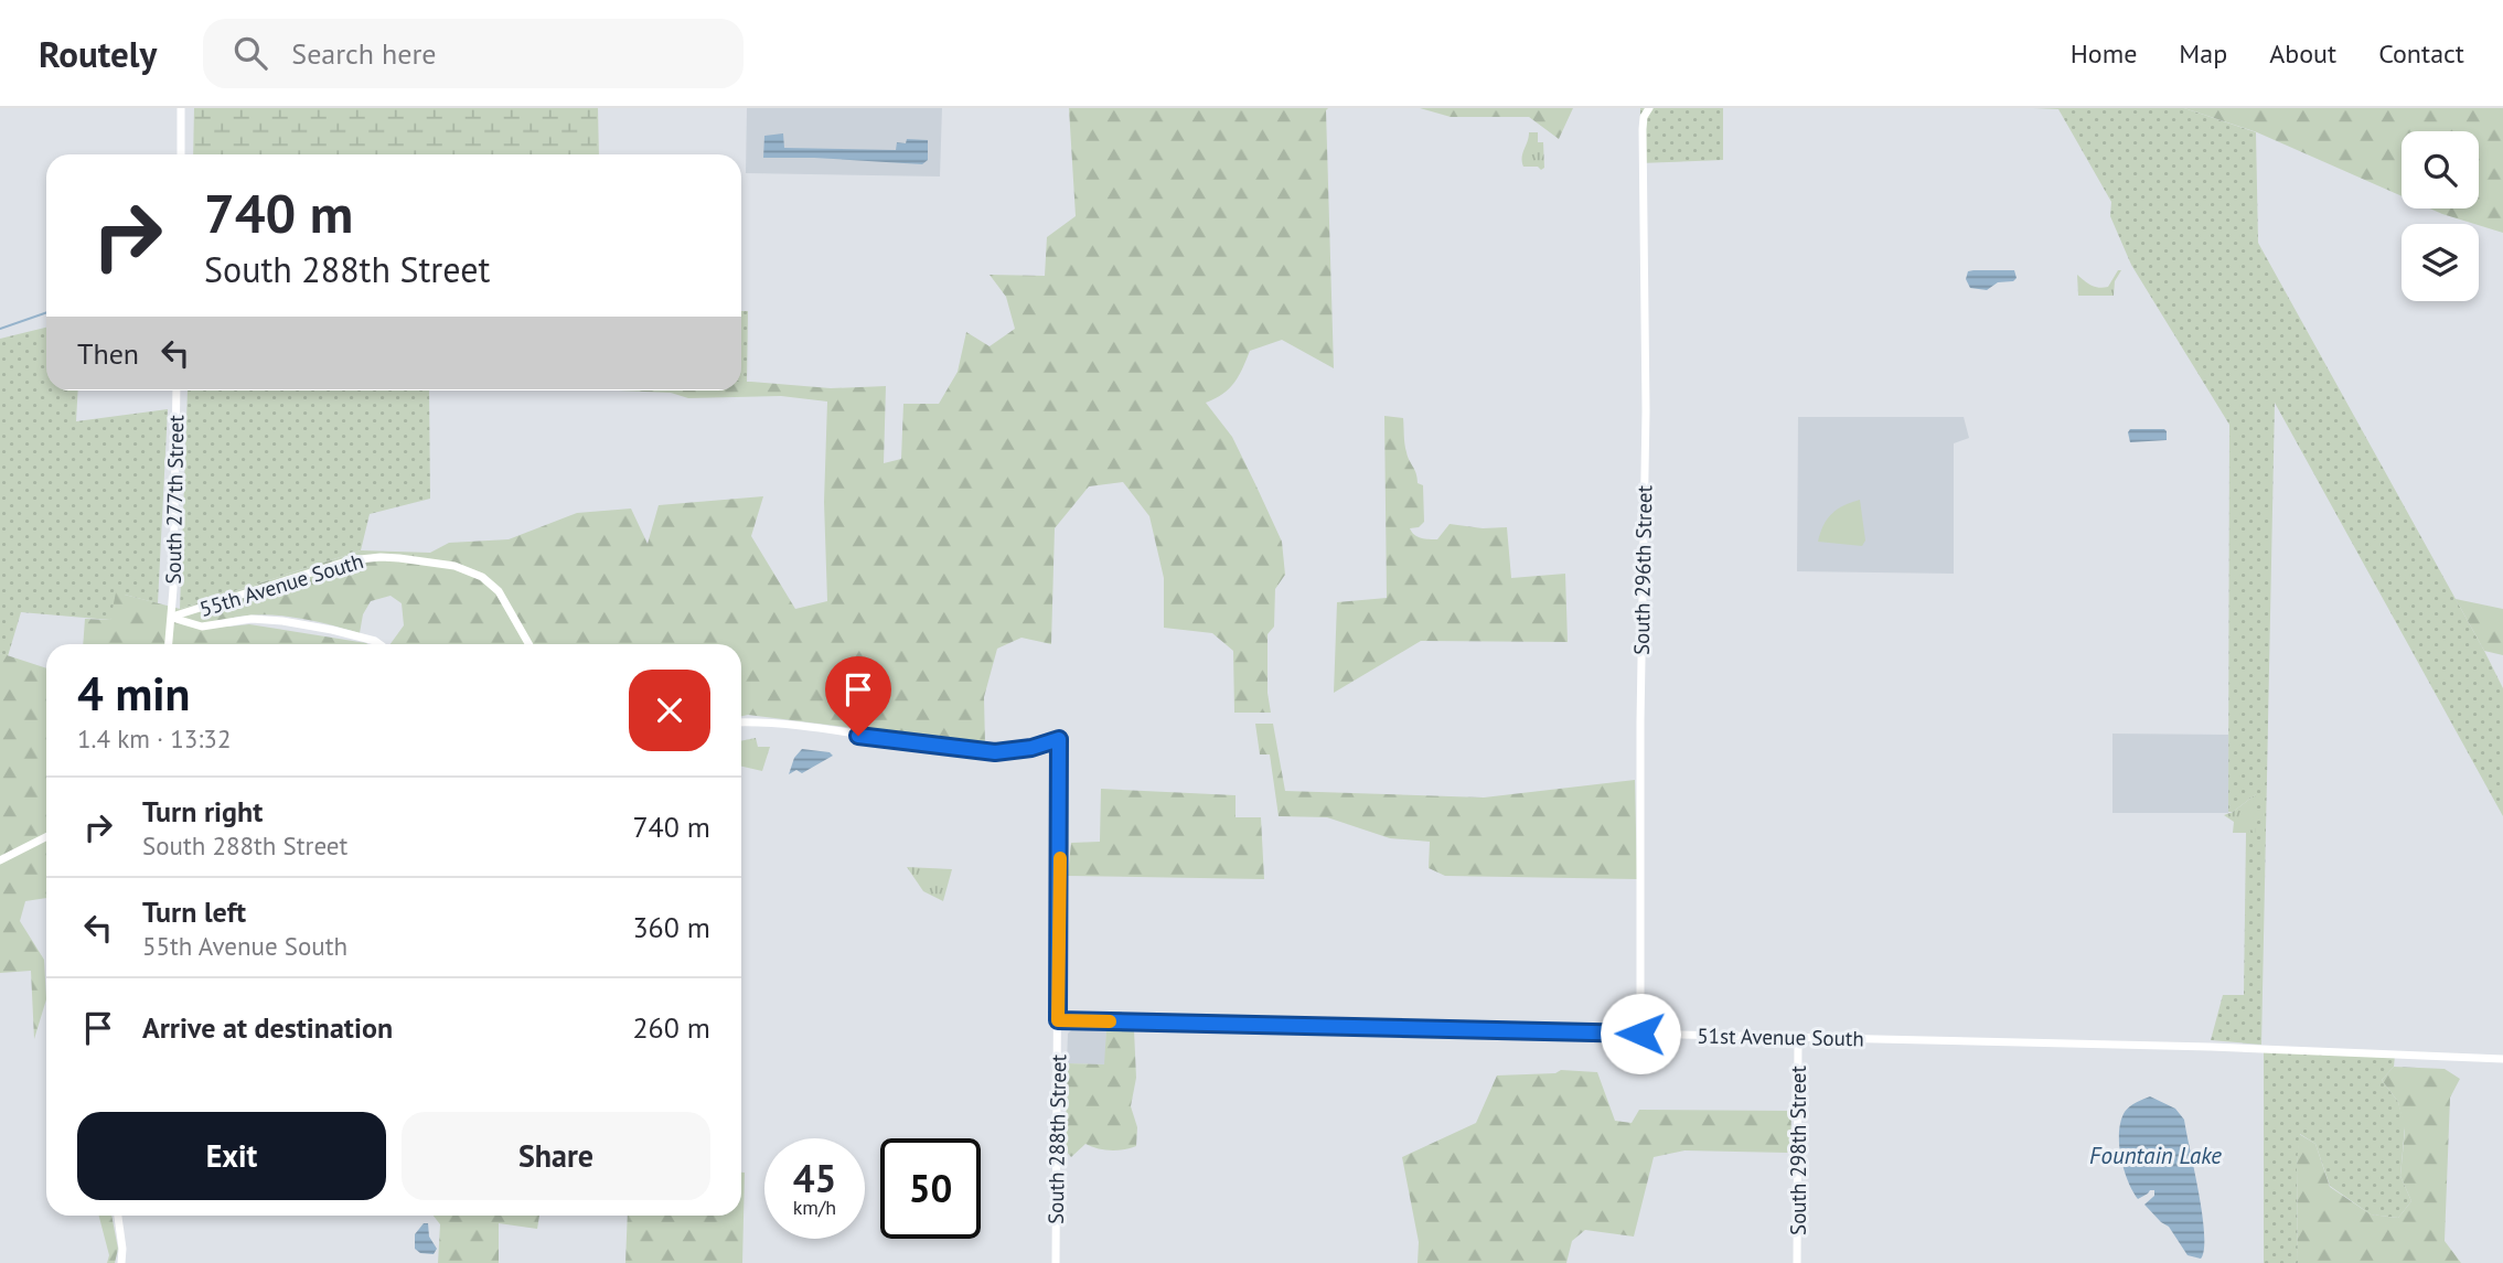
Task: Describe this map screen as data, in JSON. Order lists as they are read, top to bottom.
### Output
{
  "streets": {
    "street": [
      "South 277th Street",
      "South 296th Street",
      "55th Avenue South",
      "51st Avenue South",
      "South 288th Street",
      "South 298th Street"
    ]
  },
  "crossings": [
    ["South 277th Street", "55th Avenue South"],
    ["South 296th Street", "51st Avenue South"],
    ["51st Avenue South", "South 288th Street"],
    ["51st Avenue South", "South 298th Street"]
  ],
  "water": ["Fountain Lake"],
  "page": {
    "header": "Routely",
    "search": "Search here",
    "nav": [
      "Home",
      "Map",
      "About",
      "Contact"
    ],
    "turn": ["740 m", "South 288th Street"],
    "then": "Then",
    "heading": ["4 min", "1.4 km · 13:32"],
    "list": [
      {
        "name": "Turn right",
        "note": "South 288th Street",
        "value": "740 m"
      },
      {
        "name": "Turn left",
        "note": "55th Avenue South",
        "value": "360 m"
      },
      {
        "name": "Arrive at destination",
        "value": "260 m"
      }
    ],
    "buttons": ["Exit", "Share"],
    "speed": "45 km/h",
    "limit": "50"
  }
}
